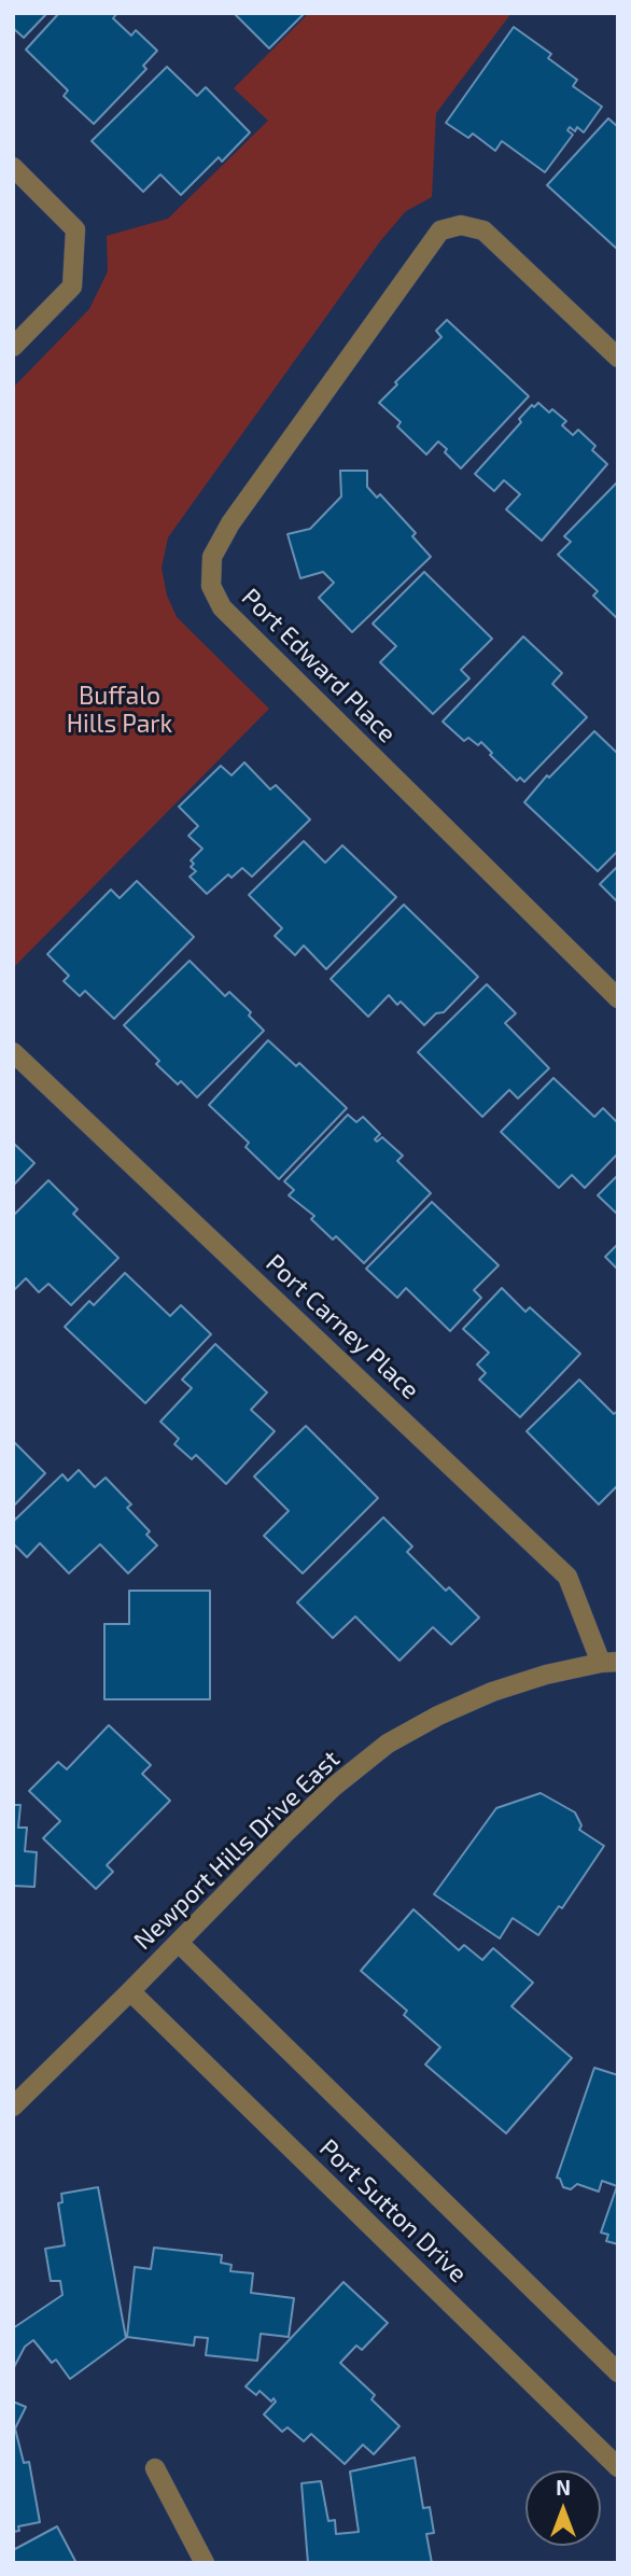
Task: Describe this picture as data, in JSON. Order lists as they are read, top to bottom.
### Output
{
  "streets": {
    "street": [
      "Port Edward Place",
      "Port Carney Place",
      "Newport Hills Drive East",
      "Port Sutton Drive"
    ]
  },
  "crossings": [
    ["Port Carney Place", "Newport Hills Drive East"],
    ["Newport Hills Drive East", "Port Sutton Drive"]
  ],
  "parks": ["Buffalo Hills Park"],
  "north": "top"
}
